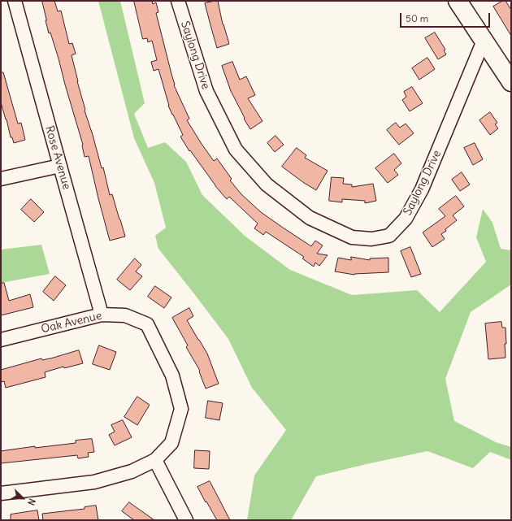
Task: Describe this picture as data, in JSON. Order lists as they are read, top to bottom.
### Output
{
  "streets": {
    "street": ["Saylong Drive", "Rose Avenue", "Oak Avenue"]
  },
  "crossings": [
    ["Rose Avenue", "Oak Avenue"]
  ],
  "scale_bar": "50 m",
  "north": "bottom right"
}
